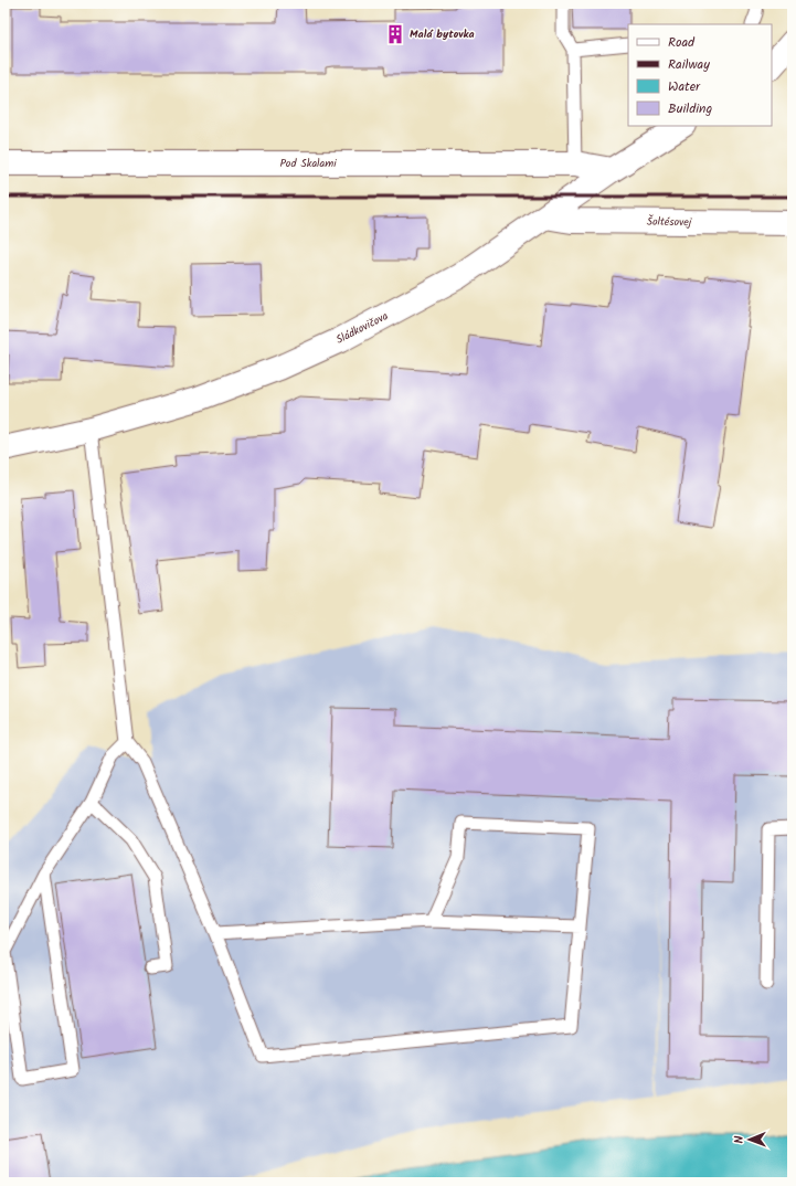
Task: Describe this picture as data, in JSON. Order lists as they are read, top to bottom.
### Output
{
  "streets": {
    "street": ["Pod Skalami", "Šoltésovej", "Sládkovičova"]
  },
  "crossings": [
    ["Pod Skalami", "Sládkovičova"],
    ["Šoltésovej", "Sládkovičova"]
  ],
  "places": {
    "building": ["Malá bytovka"]
  },
  "legend": [
    "Road",
    "Railway",
    "Water",
    "Building"
  ],
  "north": "left"
}
